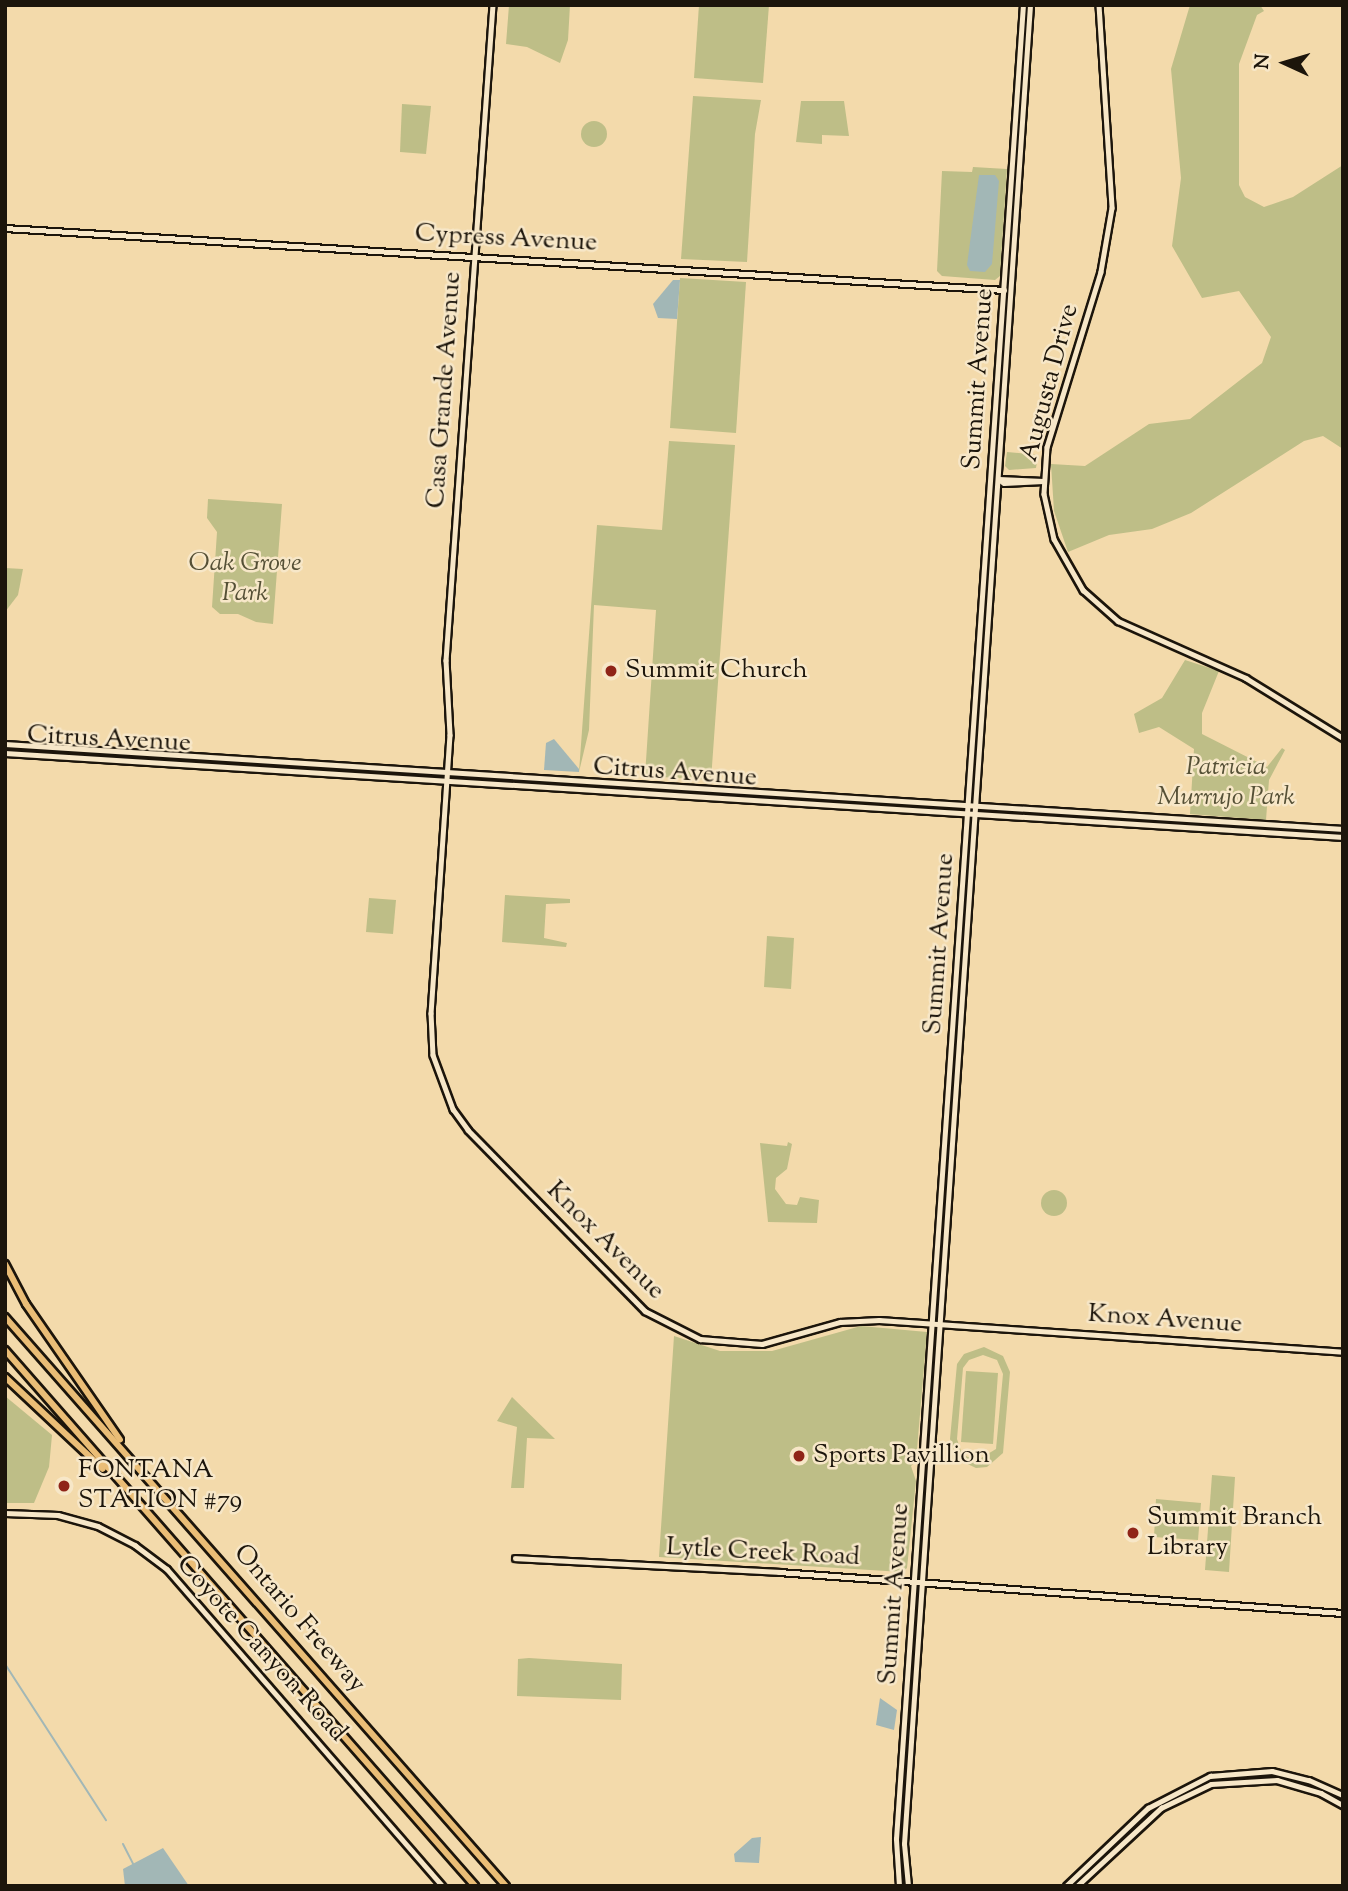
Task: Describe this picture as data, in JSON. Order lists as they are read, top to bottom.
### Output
{
  "streets": {
    "highway": ["Ontario Freeway"],
    "main road": [
      "Cypress Avenue",
      "Summit Avenue",
      "Augusta Drive",
      "Casa Grande Avenue",
      "Citrus Avenue",
      "Knox Avenue",
      "Lytle Creek Road",
      "Coyote Canyon Road"
    ]
  },
  "crossings": [
    ["Cypress Avenue", "Summit Avenue"],
    ["Cypress Avenue", "Casa Grande Avenue"],
    ["Summit Avenue", "Citrus Avenue"],
    ["Summit Avenue", "Knox Avenue"],
    ["Summit Avenue", "Lytle Creek Road"],
    ["Casa Grande Avenue", "Citrus Avenue"],
    ["Casa Grande Avenue", "Knox Avenue"],
    ["Citrus Avenue", "Knox Avenue"]
  ],
  "parks": ["Oak Grove Park", "Patricia Murrujo Park"],
  "places": [
    "Summit Church",
    "Sports Pavillion",
    "FONTANA STATION #79",
    "Summit Branch Library"
  ],
  "north": "left"
}
